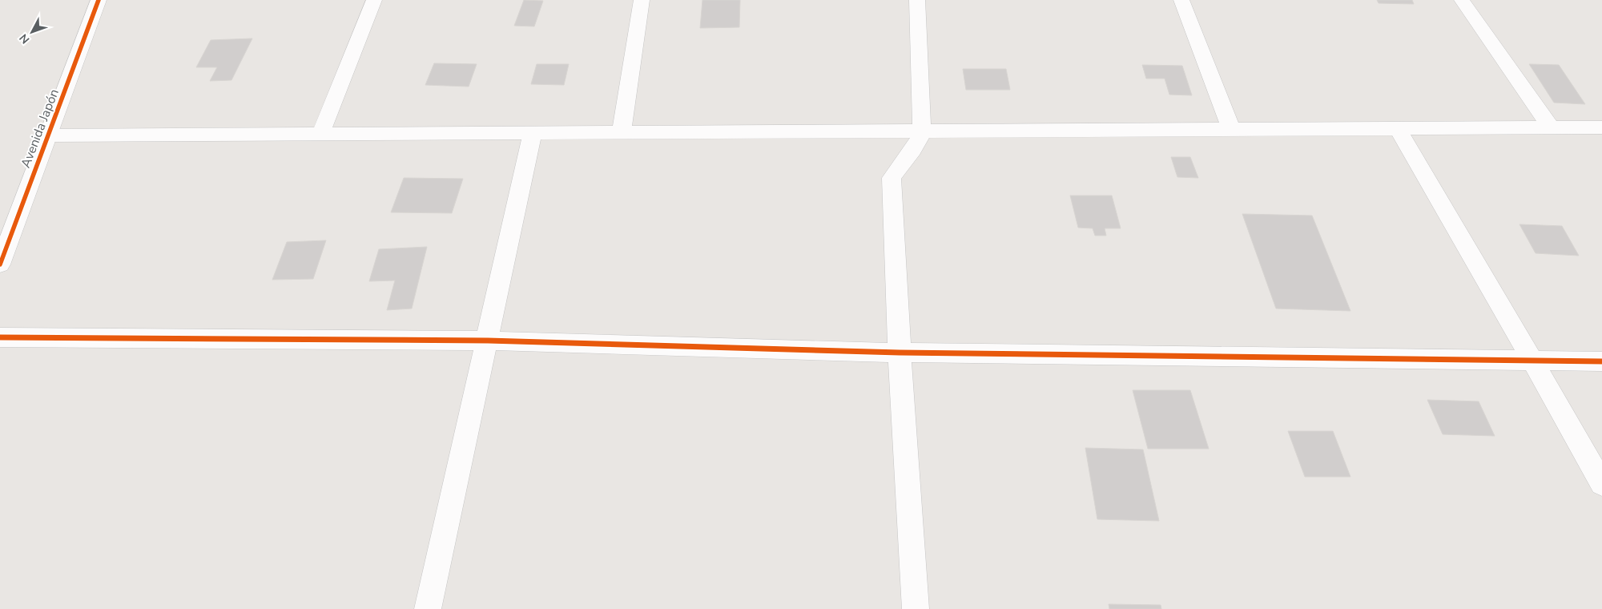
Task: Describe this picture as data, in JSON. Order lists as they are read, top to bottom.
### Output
{
  "streets": {
    "street": ["Avenida Japón"]
  },
  "north": "bottom left"
}
